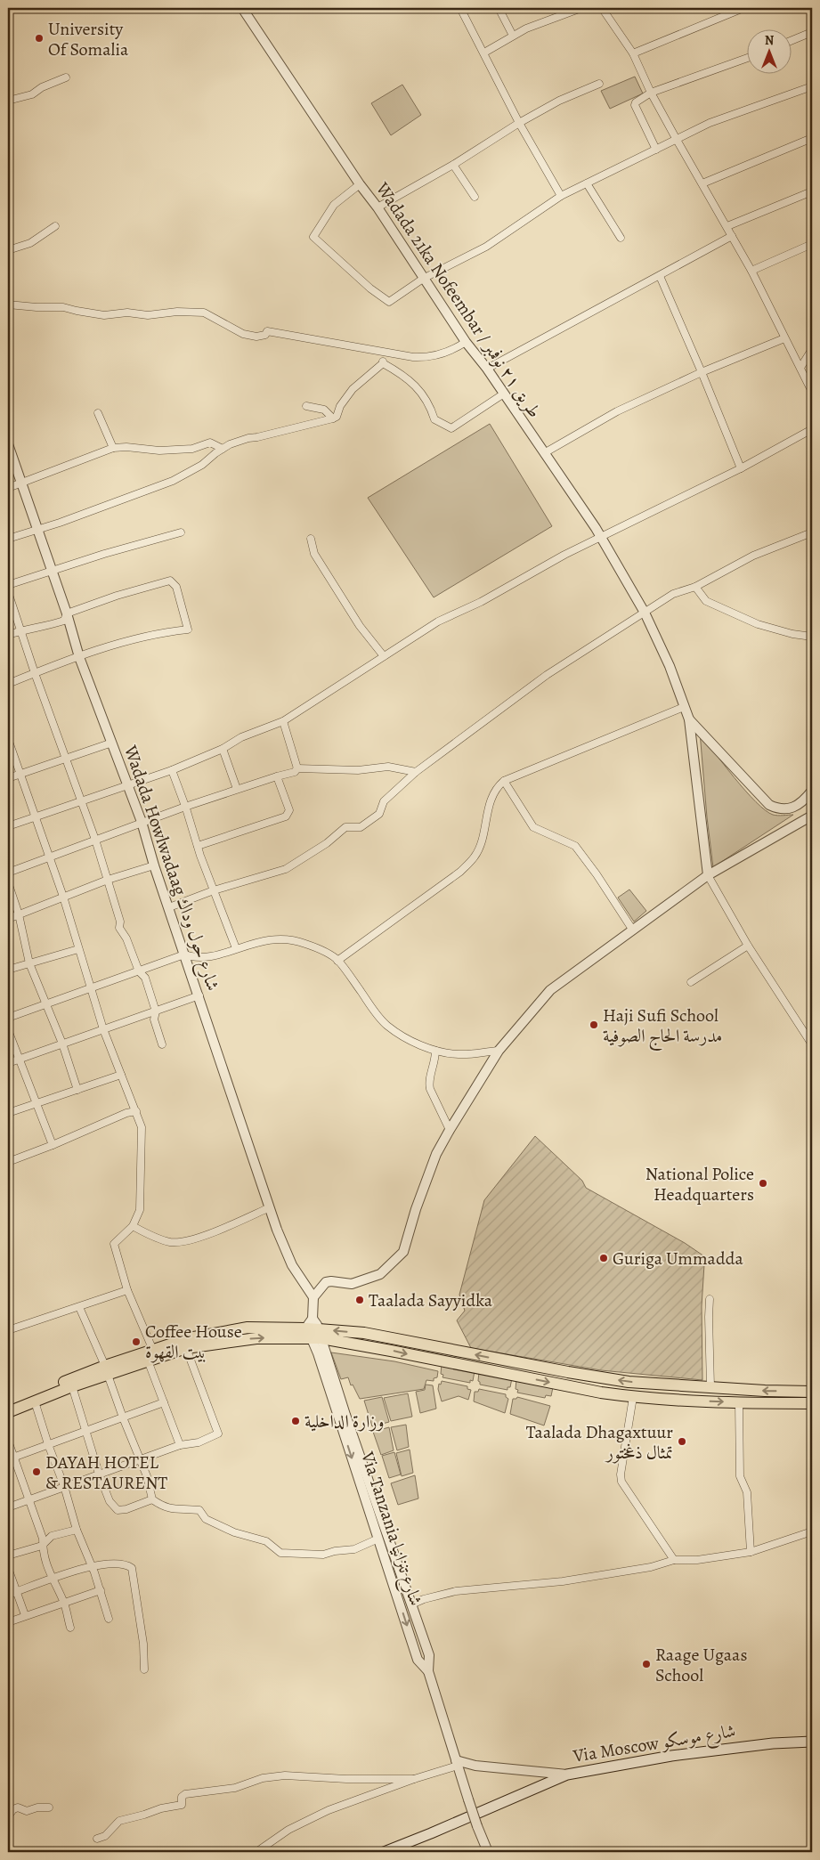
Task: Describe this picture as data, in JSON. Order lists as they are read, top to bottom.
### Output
{
  "streets": {
    "main road": ["Via Moscow شارع موسكو"],
    "street": ["Wadada 21ka Nofeembar / طريق ٢١ نوفمبر", "Wadada Howlwadaag شارع حول وداك", "Via Tanzania شارع تنزانيا"]
  },
  "crossings": [
    ["Wadada Howlwadaag شارع حول وداك", "Via Tanzania شارع تنزانيا"]
  ],
  "places": [
    "University Of Somalia",
    "Haji Sufi School مدرسة الحاج الصوفية",
    "National Police Headquarters",
    "Guriga Ummadda",
    "Taalada Sayyidka",
    "Coffee House بيت القهوة",
    "وزارة الداخلية",
    "Taalada Dhagaxtuur تمثال ذغختور",
    "DAYAH HOTEL & RESTAURENT",
    "Raage Ugaas School"
  ],
  "north": "top"
}
